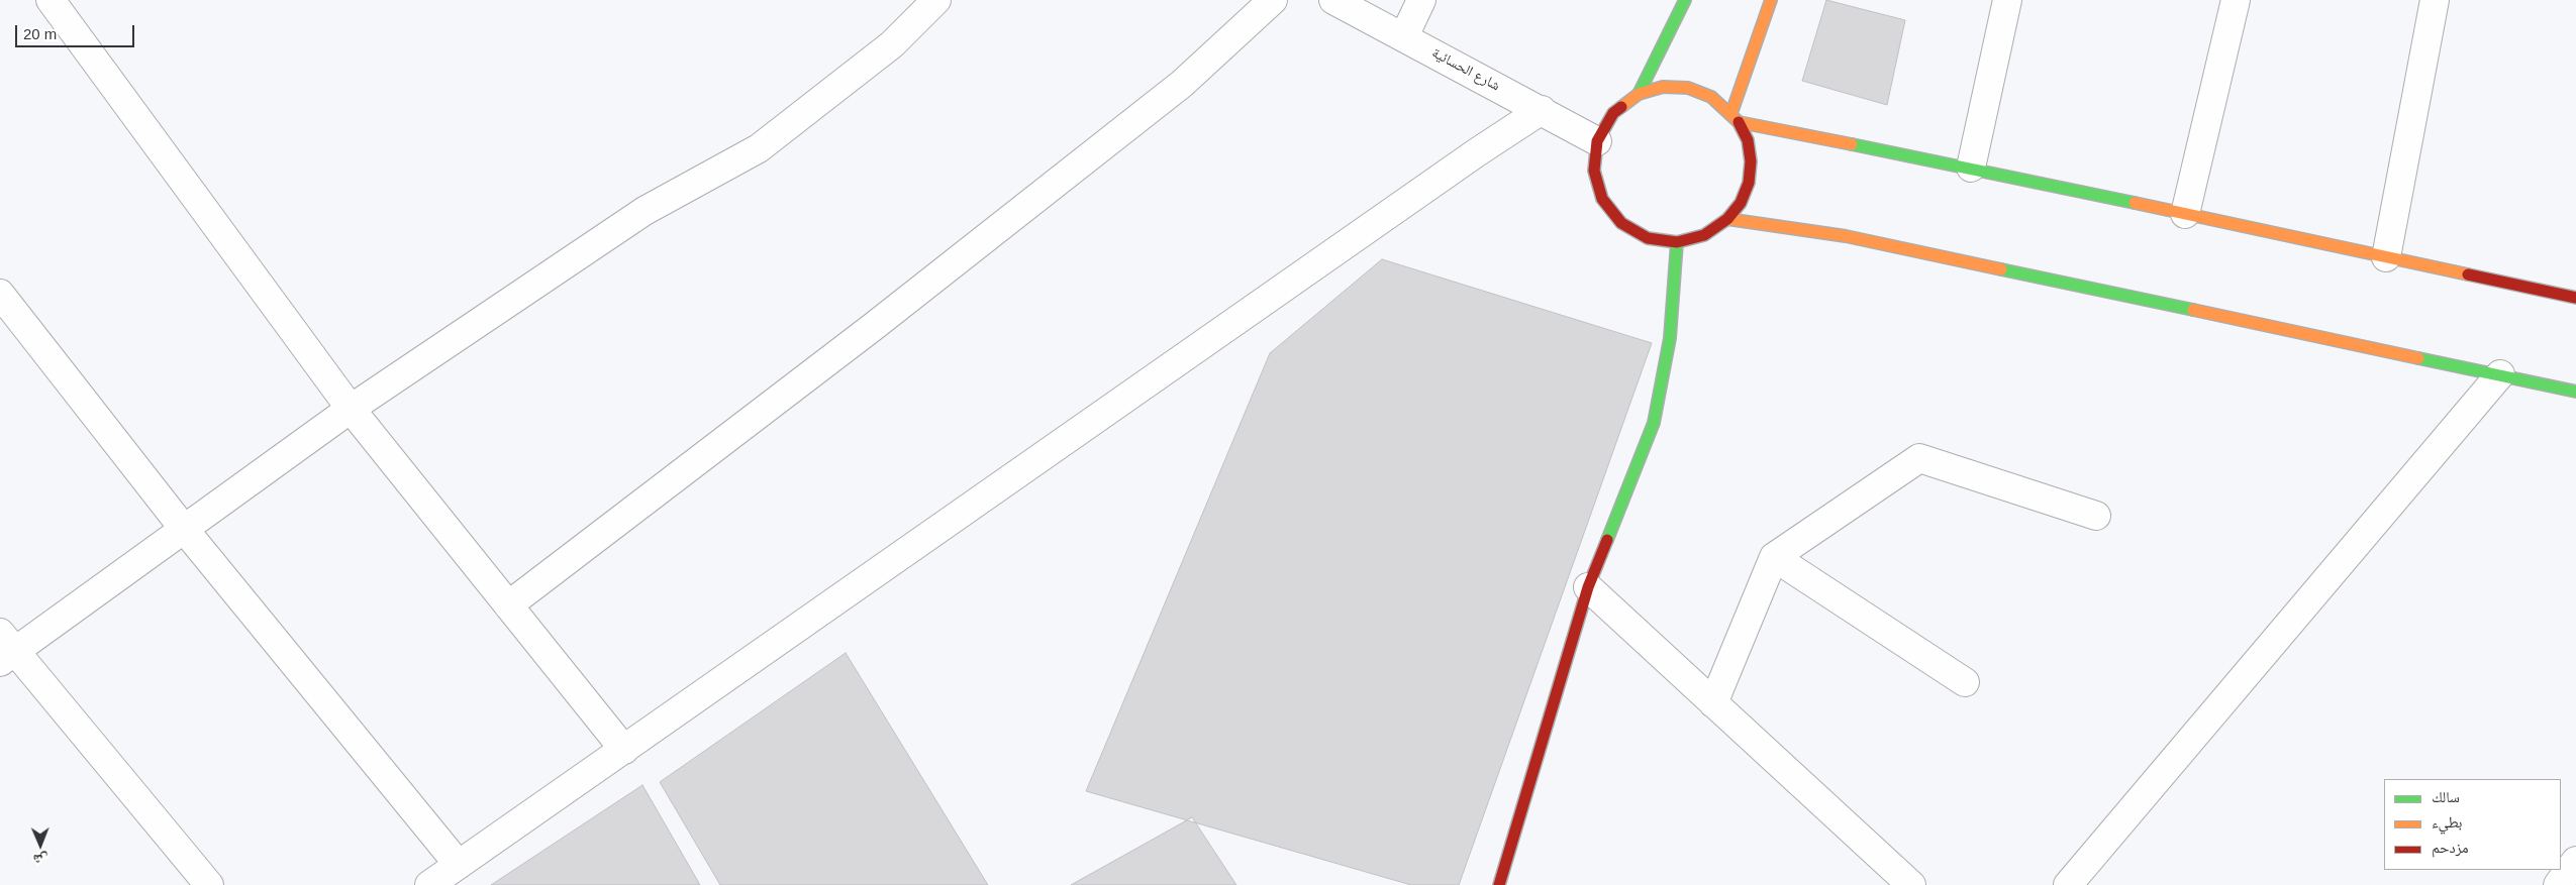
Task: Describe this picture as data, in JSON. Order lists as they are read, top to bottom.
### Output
{
  "streets": {
    "street": ["شارع الحسائية"]
  },
  "legend": ["سالك", "بطيء", "مزدحم"],
  "scale_bar": "20 m",
  "north": "bottom"
}
